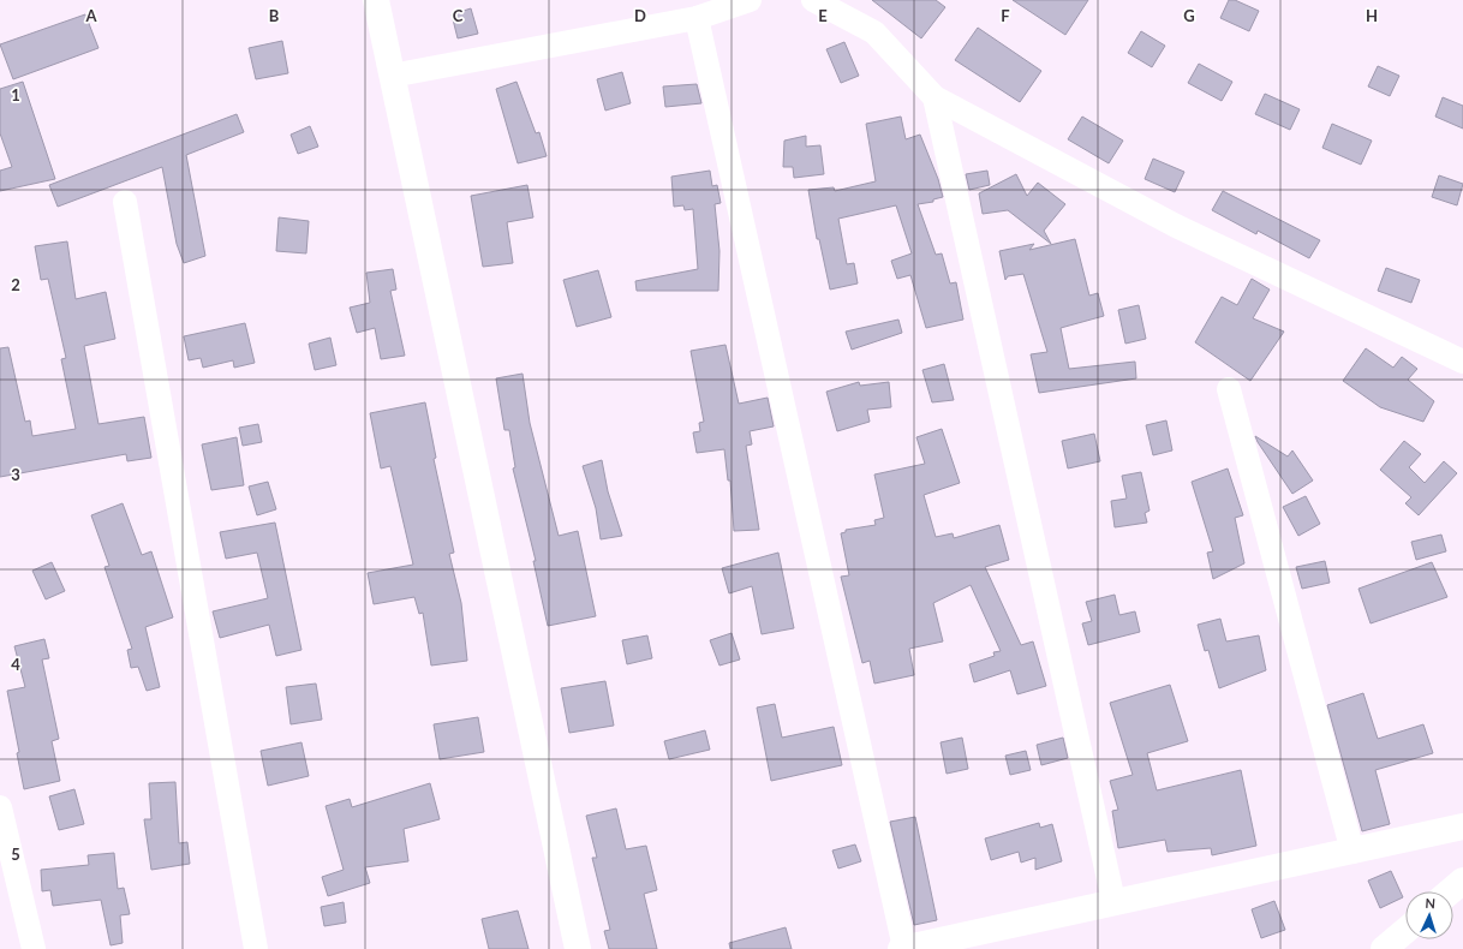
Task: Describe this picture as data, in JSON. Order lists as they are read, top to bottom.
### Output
{
  "north": "top",
  "grid": {
    "columns": [
      "A",
      "B",
      "C",
      "D",
      "E",
      "F",
      "G",
      "H"
    ],
    "rows": [
      "1",
      "2",
      "3",
      "4",
      "5"
    ]
  }
}
